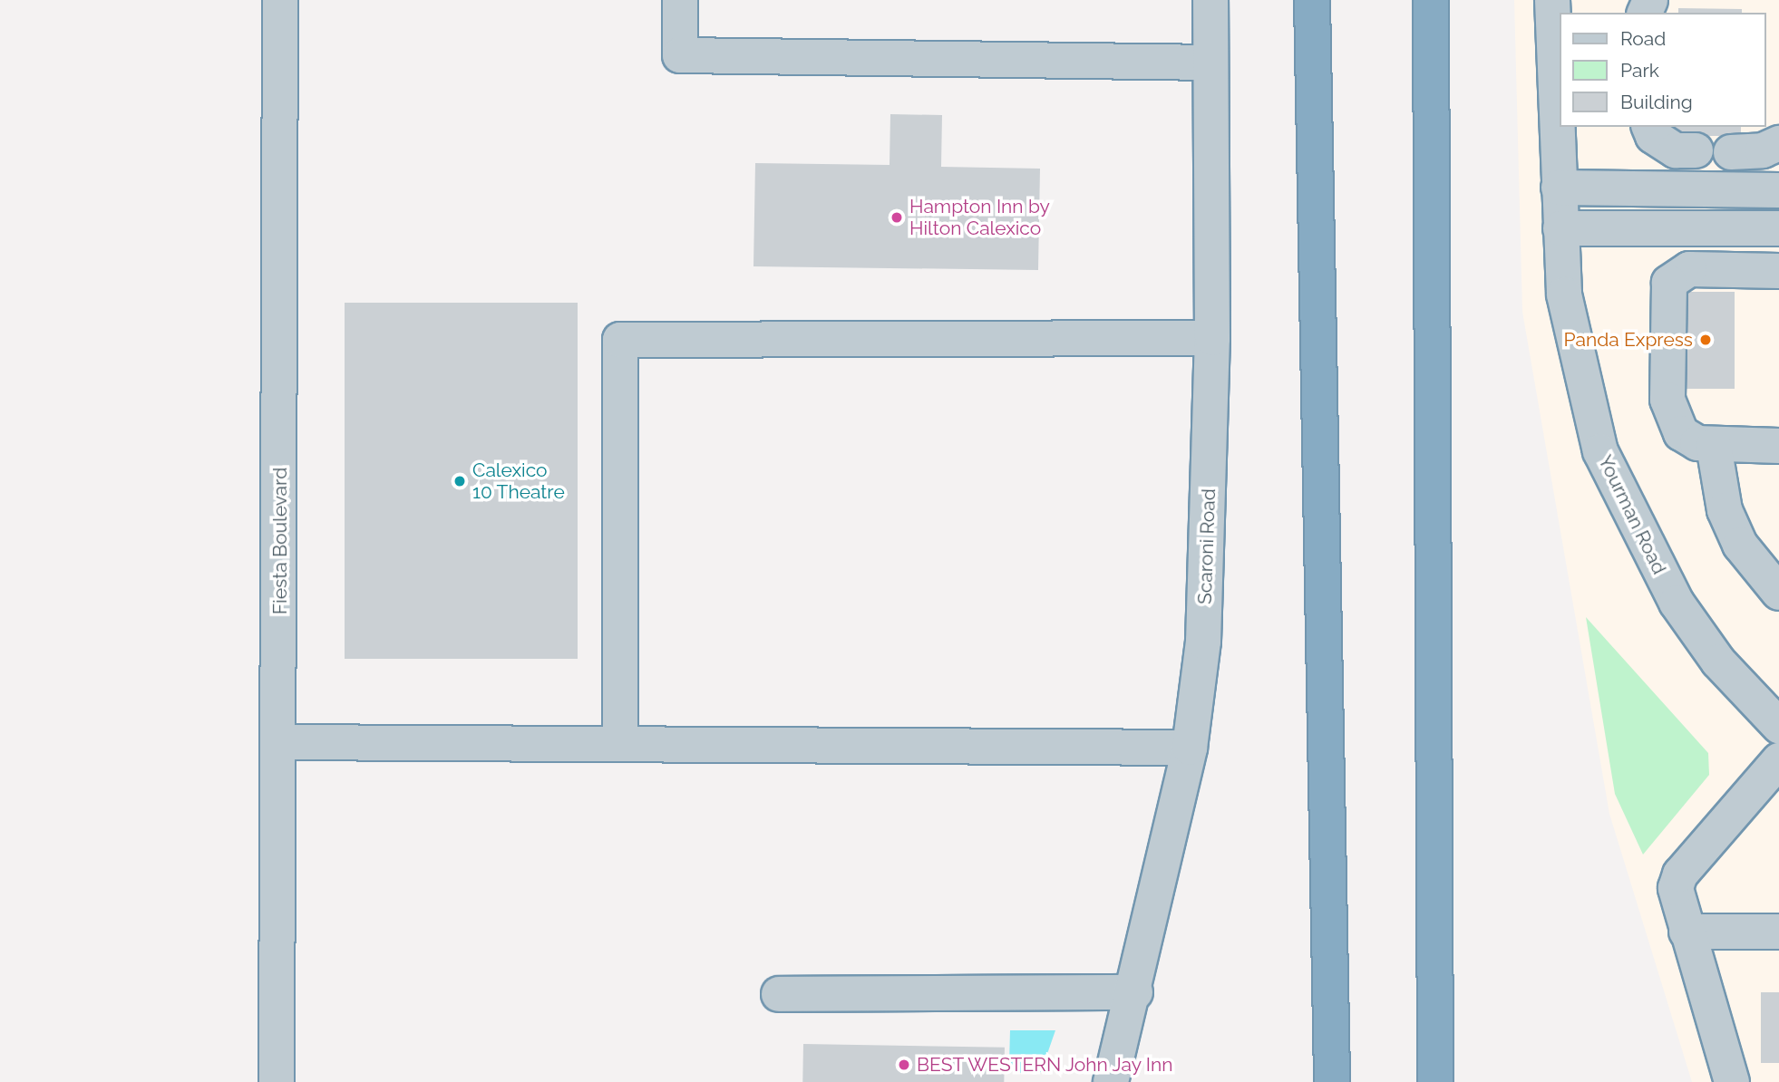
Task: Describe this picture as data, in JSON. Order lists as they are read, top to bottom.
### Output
{
  "streets": {
    "street": ["Yourman Road", "Fiesta Boulevard", "Scaroni Road"]
  },
  "places": [
    "Hampton Inn by Hilton Calexico",
    "Panda Express",
    "Calexico 10 Theatre",
    "BEST WESTERN John Jay Inn"
  ],
  "legend": ["Road", "Park", "Building"]
}
